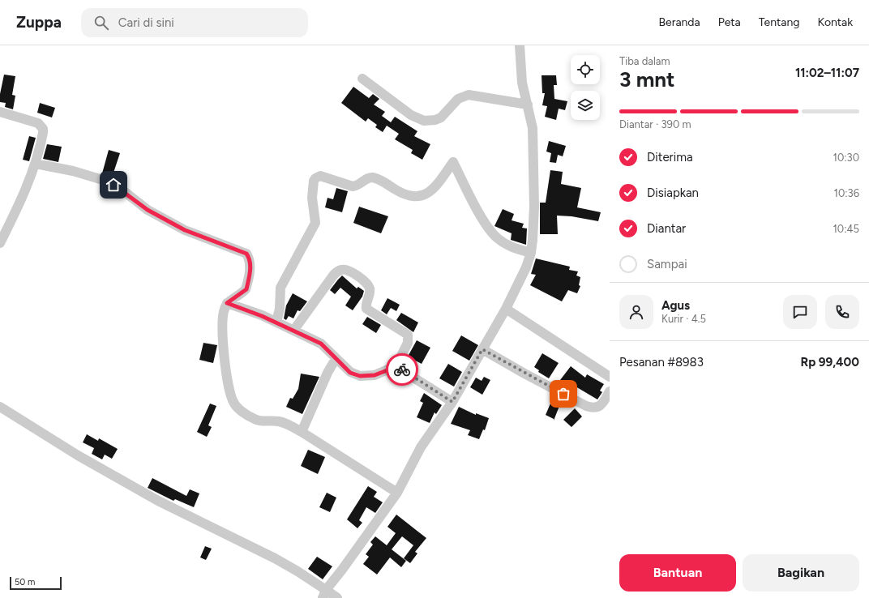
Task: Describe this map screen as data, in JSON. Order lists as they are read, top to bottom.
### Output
{
  "scale_bar": "50 m",
  "page": {
    "header": "Zuppa",
    "search": "Cari di sini",
    "nav": [
      "Beranda",
      "Peta",
      "Tentang",
      "Kontak"
    ],
    "heading": ["3 mnt", "Tiba dalam", "11:02–11:07"],
    "panel": [
      "Agus",
      "Kurir · 4.5",
      "Pesanan #8983",
      "Rp 99,400"
    ],
    "bar": "Diantar · 390 m",
    "list": [
      ["Diterima", "10:30"],
      ["Disiapkan", "10:36"],
      ["Diantar", "10:45"],
      "Sampai"
    ],
    "buttons": ["Bantuan", "Bagikan"],
    "scale": "50 m"
  }
}
